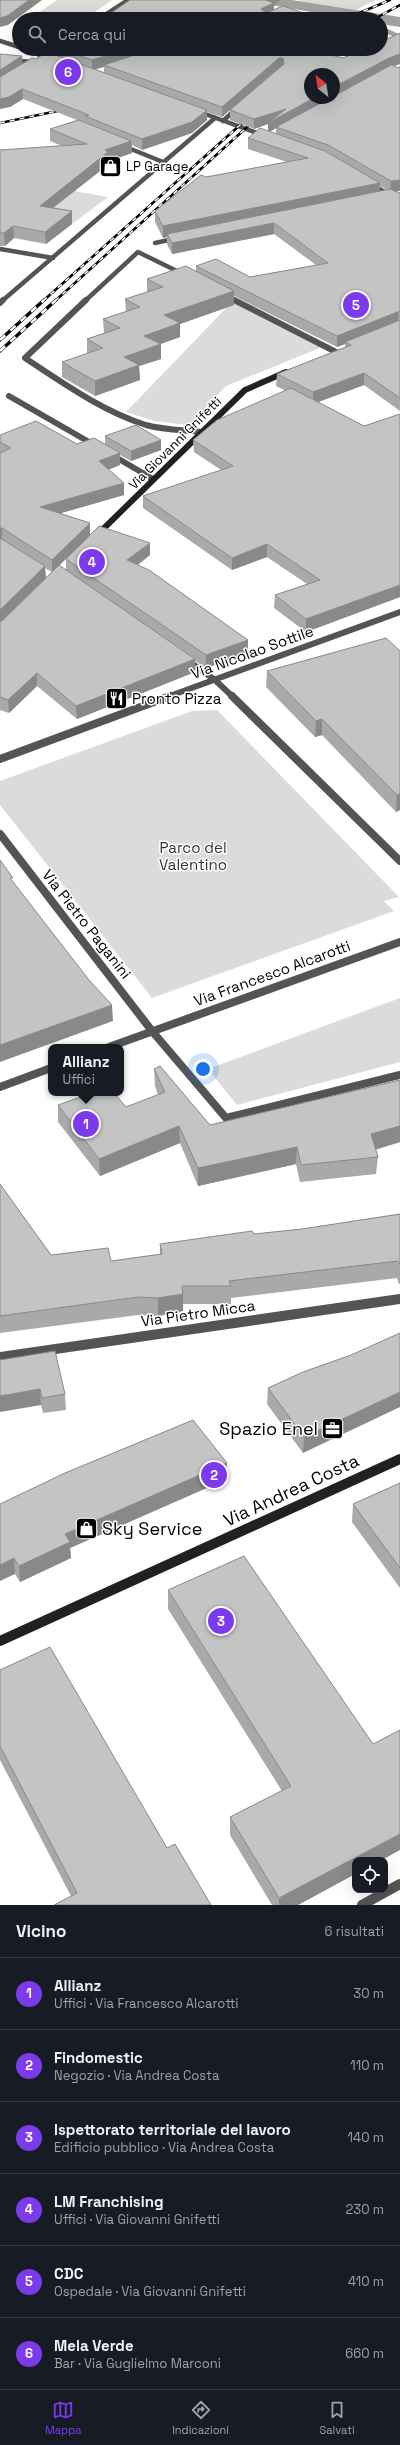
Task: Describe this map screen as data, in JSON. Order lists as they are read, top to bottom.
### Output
{
  "streets": {
    "street": [
      "Via Giovanni Gnifetti",
      "Via Nicolao Sottile",
      "Via Pietro Paganini",
      "Via Francesco Alcarotti",
      "Via Pietro Micca",
      "Via Andrea Costa"
    ]
  },
  "crossings": [
    ["Via Pietro Paganini", "Via Francesco Alcarotti"]
  ],
  "parks": ["Parco del Valentino"],
  "places": {
    "shop": ["LP Garage", "Sky Service"],
    "restaurant": ["Pronto Pizza"],
    "office": ["Spazio Enel"]
  },
  "north": "top left",
  "page": {
    "search": "Cerca qui",
    "pins": [
      "6",
      "5",
      "4",
      "1",
      "2",
      "3"
    ],
    "popup": ["Allianz", "Uffici"],
    "heading": ["Vicino", "6 risultati"],
    "list": [
      {
        "mark": "1",
        "name": "Allianz",
        "note": "Uffici · Via Francesco Alcarotti",
        "value": "30 m"
      },
      {
        "mark": "2",
        "name": "Findomestic",
        "note": "Negozio · Via Andrea Costa",
        "value": "110 m"
      },
      {
        "mark": "3",
        "name": "Ispettorato territoriale del lavoro",
        "note": "Edificio pubblico · Via Andrea Costa",
        "value": "140 m"
      },
      {
        "mark": "4",
        "name": "LM Franchising",
        "note": "Uffici · Via Giovanni Gnifetti",
        "value": "230 m"
      },
      {
        "mark": "5",
        "name": "CDC",
        "note": "Ospedale · Via Giovanni Gnifetti",
        "value": "410 m"
      },
      {
        "mark": "6",
        "name": "Mela Verde",
        "note": "Bar · Via Guglielmo Marconi",
        "value": "660 m"
      }
    ],
    "nav": ["Mappa", "Indicazioni", "Salvati"]
  }
}
